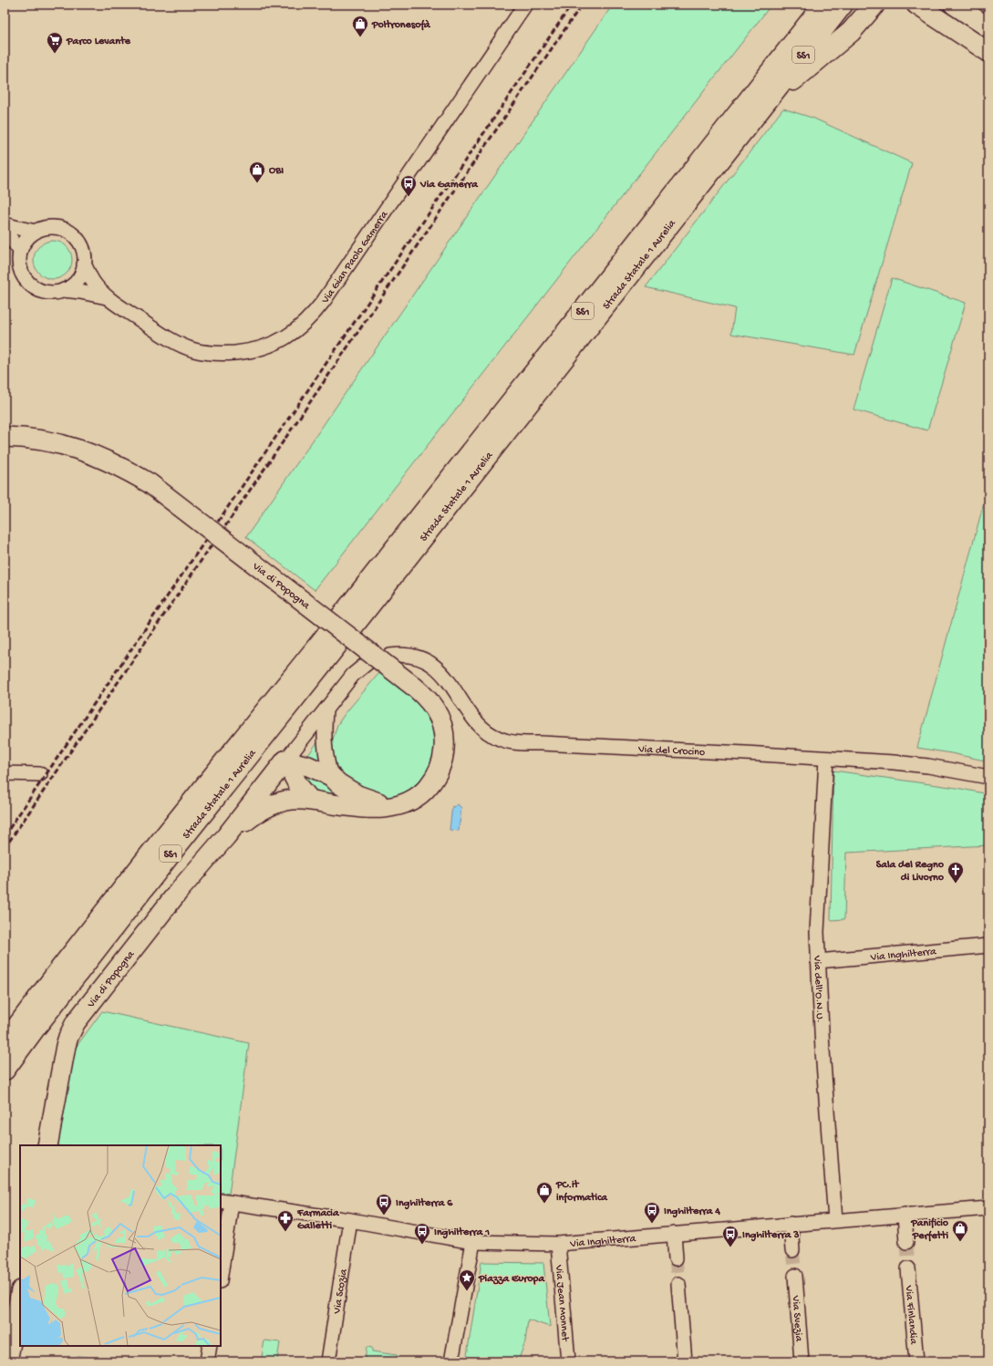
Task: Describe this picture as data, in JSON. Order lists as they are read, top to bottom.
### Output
{
  "streets": {
    "highway": ["SS1", "Strada Statale 1 Aurelia"],
    "main road": ["Via di Popogna"],
    "street": [
      "Via Gian Paolo Gamerra",
      "Via del Crocino",
      "Via Inghilterra",
      "Via dell'O.N.U.",
      "Via Scozia",
      "Via Jean Monnet",
      "Via Finlandia",
      "Via Svezia"
    ]
  },
  "crossings": [
    ["Via del Crocino", "Via dell'O.N.U."],
    ["Via Inghilterra", "Via dell'O.N.U."],
    ["Via Inghilterra", "Via Scozia"],
    ["Via Inghilterra", "Via Jean Monnet"]
  ],
  "places": {
    "shop": [
      "Poltronesofà",
      "OBI",
      "PC.it informatica",
      "Panificio Perfetti"
    ],
    "supermarket": ["Parco Levante"],
    "bus stop": [
      "Via Gamerra",
      "Inghilterra 6",
      "Inghilterra 4",
      "Inghilterra 1",
      "Inghilterra 3"
    ],
    "church": ["Sala del Regno di Livorno"],
    "pharmacy": ["Farmacia Galletti"],
    "place": ["Piazza Europa"]
  }
}
